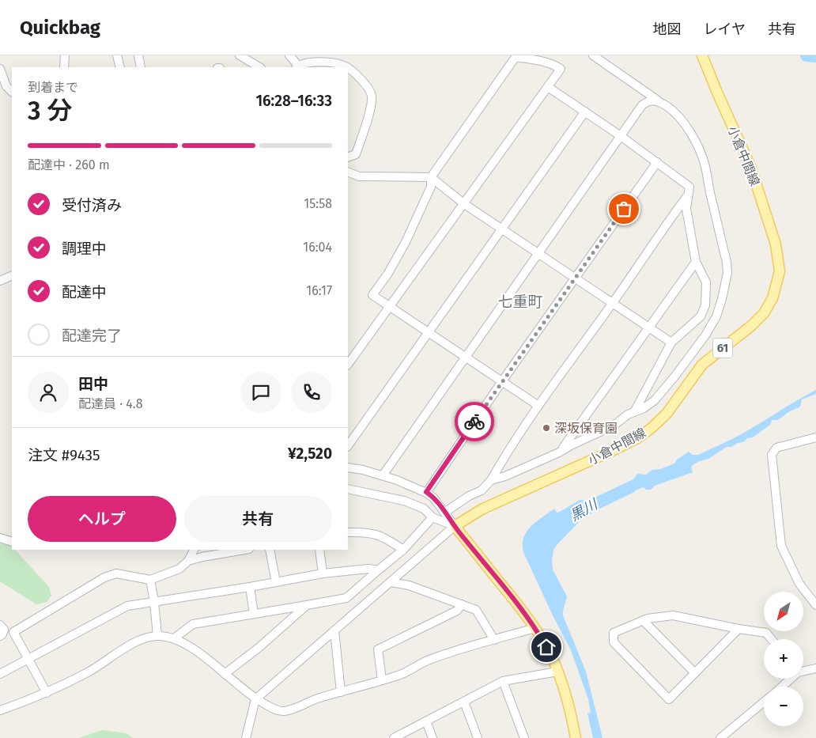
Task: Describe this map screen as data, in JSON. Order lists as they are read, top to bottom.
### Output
{
  "streets": {
    "main road": ["小倉中間線", "61"]
  },
  "districts": ["七重町"],
  "water": ["黒川"],
  "places": ["深坂保育園"],
  "north": "bottom left",
  "page": {
    "header": "Quickbag",
    "nav": ["地図", "レイヤ", "共有"],
    "heading": ["3 分", "到着まで", "16:28–16:33"],
    "panel": [
      "田中",
      "配達員 · 4.8",
      "注文 #9435",
      "¥2,520"
    ],
    "bar": "配達中 · 260 m",
    "list": [
      ["受付済み", "15:58"],
      ["調理中", "16:04"],
      ["配達中", "16:17"],
      "配達完了"
    ],
    "buttons": ["ヘルプ", "共有"],
    "map_buttons": ["+", "−"]
  }
}
